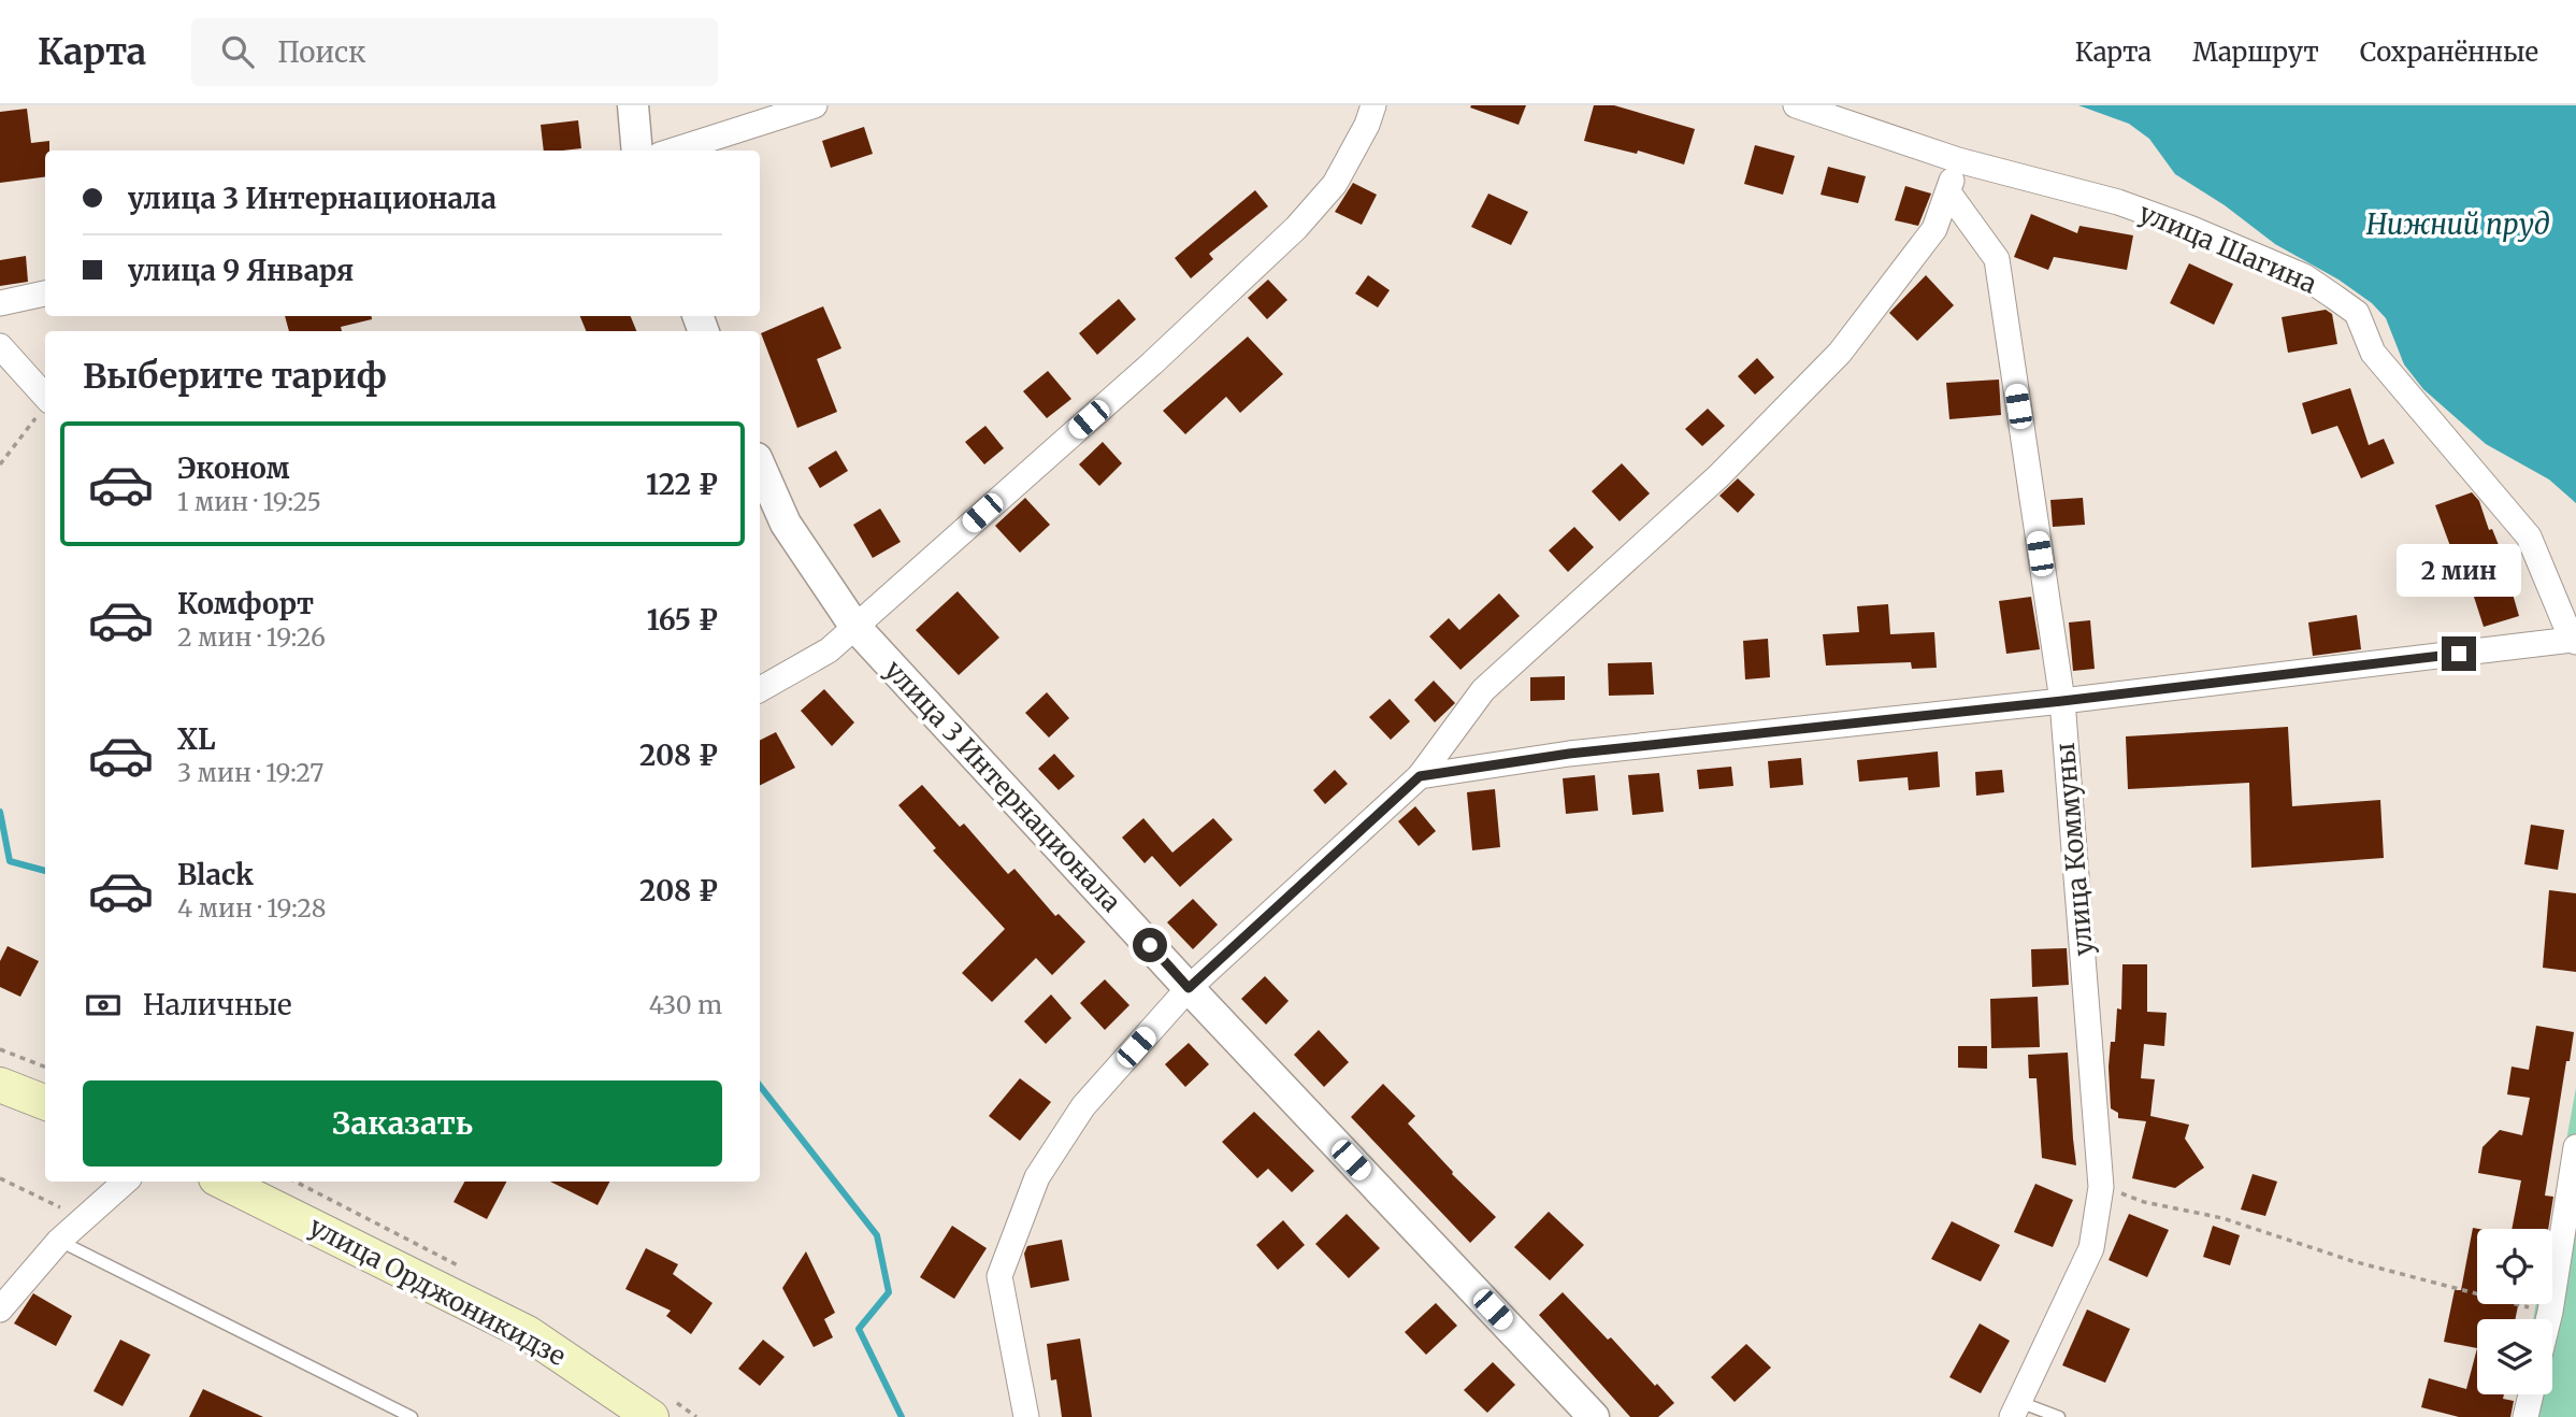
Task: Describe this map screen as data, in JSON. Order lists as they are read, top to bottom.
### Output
{
  "streets": {
    "main road": ["улица Орджоникидзе"],
    "street": ["улица Шагина", "улица 3 Интернационала", "улица Коммуны"]
  },
  "water": ["Нижний пруд"],
  "page": {
    "header": "Карта",
    "search": "Поиск",
    "nav": ["Карта", "Маршрут", "Сохранённые"],
    "banner": ["улица 3 Интернационала", "улица 9 Января"],
    "heading": "Выберите тариф",
    "list": [
      {
        "name": "Эконом",
        "note": "1 мин · 19:25",
        "value": "122 ₽"
      },
      {
        "name": "Комфорт",
        "note": "2 мин · 19:26",
        "value": "165 ₽"
      },
      {
        "name": "XL",
        "note": "3 мин · 19:27",
        "value": "208 ₽"
      },
      {
        "name": "Black",
        "note": "4 мин · 19:28",
        "value": "208 ₽"
      }
    ],
    "bubble": "2 мин",
    "pay": ["Наличные", "430 m"],
    "buttons": "Заказать"
  }
}
